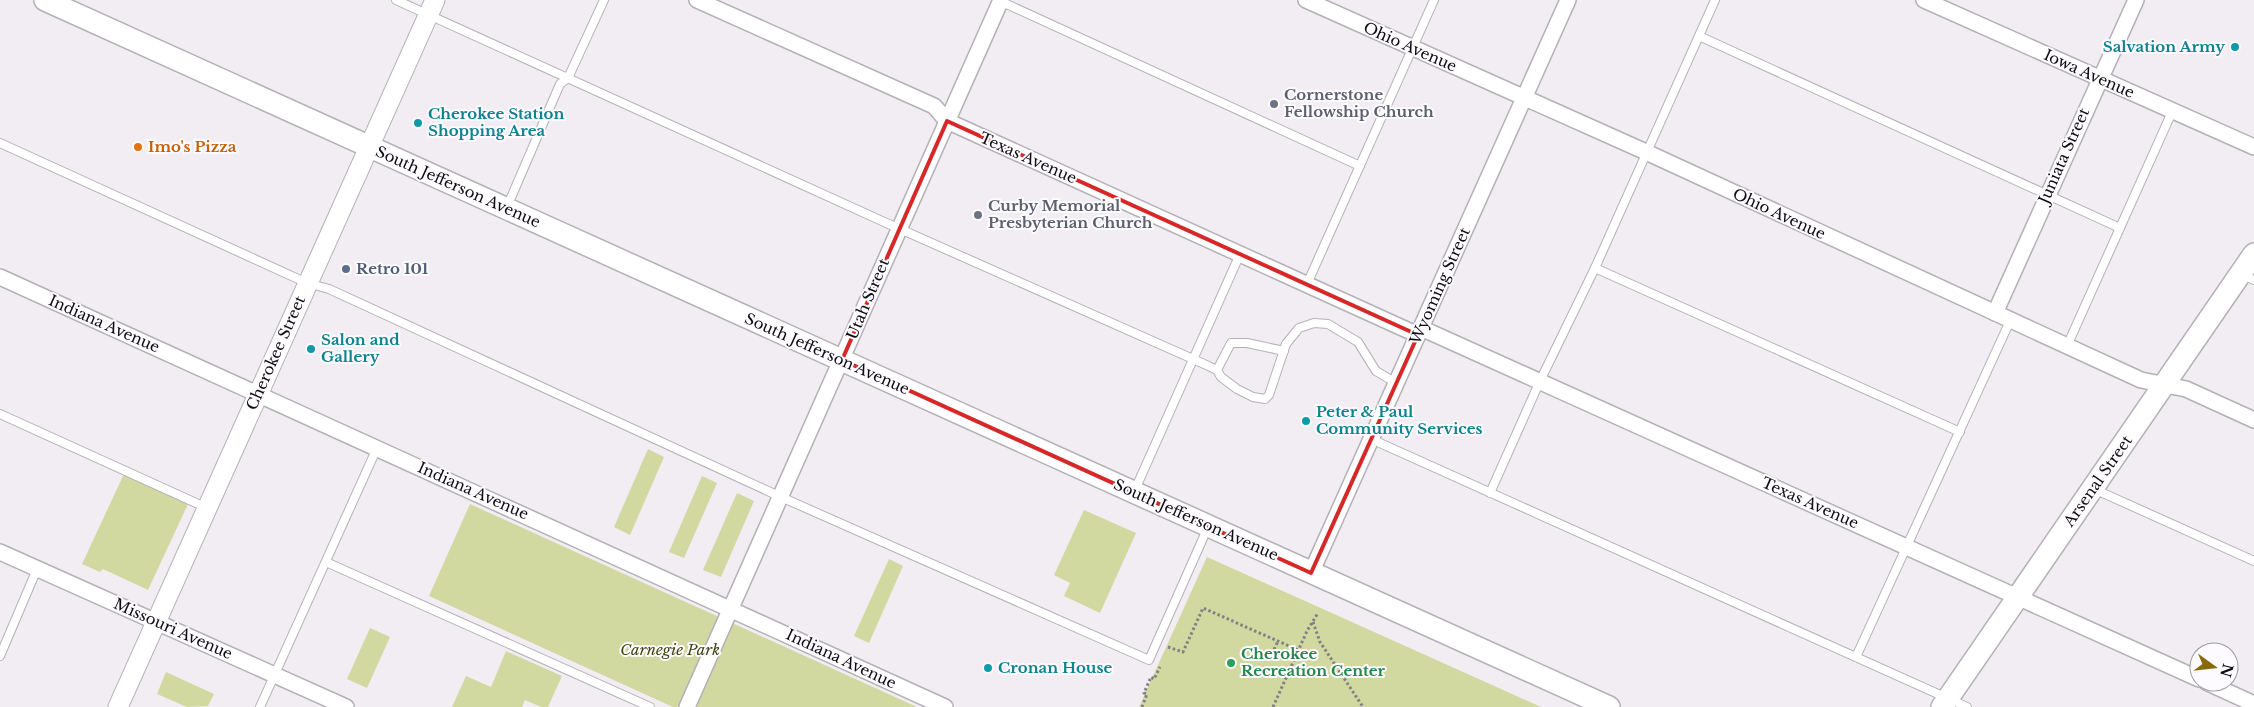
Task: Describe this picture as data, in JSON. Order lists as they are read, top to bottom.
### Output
{
  "streets": {
    "main road": ["South Jefferson Avenue", "Arsenal Street"],
    "street": [
      "Ohio Avenue",
      "Iowa Avenue",
      "Juniata Street",
      "Texas Avenue",
      "Wyoming Street",
      "Utah Street",
      "Indiana Avenue",
      "Cherokee Street",
      "Missouri Avenue"
    ]
  },
  "crossings": [
    ["Ohio Avenue", "Juniata Street"],
    ["Ohio Avenue", "Wyoming Street"],
    ["Ohio Avenue", "Arsenal Street"],
    ["Iowa Avenue", "Juniata Street"],
    ["Texas Avenue", "Wyoming Street"],
    ["Texas Avenue", "Utah Street"],
    ["Texas Avenue", "Arsenal Street"],
    ["South Jefferson Avenue", "Wyoming Street"],
    ["South Jefferson Avenue", "Utah Street"],
    ["South Jefferson Avenue", "Cherokee Street"],
    ["Utah Street", "Indiana Avenue"],
    ["Indiana Avenue", "Cherokee Street"],
    ["Cherokee Street", "Missouri Avenue"]
  ],
  "parks": ["Carnegie Park"],
  "places": [
    "Salvation Army",
    "Cornerstone Fellowship Church",
    "Cherokee Station Shopping Area",
    "Imo's Pizza",
    "Curby Memorial Presbyterian Church",
    "Retro 101",
    "Salon and Gallery",
    "Peter & Paul Community Services",
    "Cherokee Recreation Center",
    "Cronan House"
  ],
  "north": "right"
}
